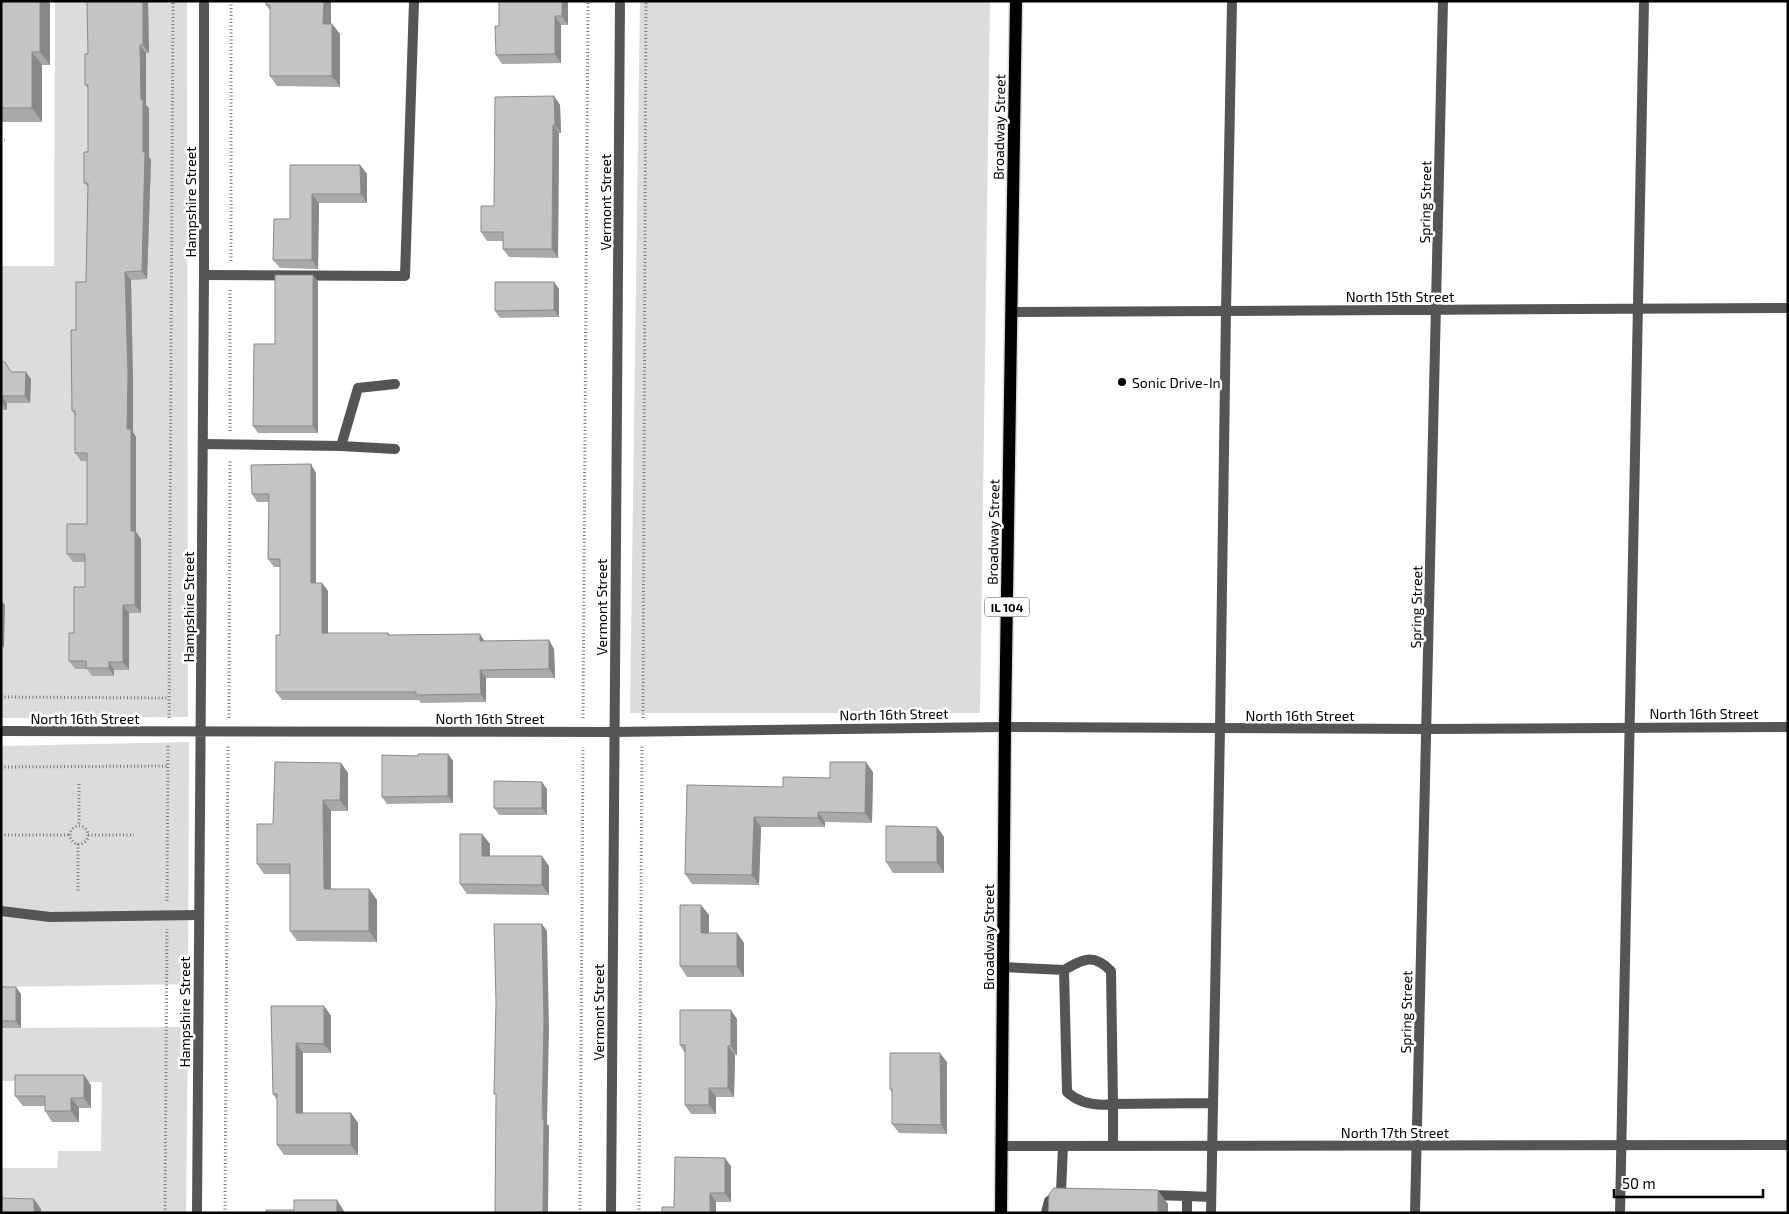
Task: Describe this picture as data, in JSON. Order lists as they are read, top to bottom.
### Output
{
  "streets": {
    "main road": ["Broadway Street", "IL 104"],
    "street": [
      "Hampshire Street",
      "Vermont Street",
      "Spring Street",
      "North 15th Street",
      "North 16th Street",
      "North 17th Street"
    ]
  },
  "crossings": [
    ["Broadway Street", "North 15th Street"],
    ["Broadway Street", "North 16th Street"],
    ["Broadway Street", "North 17th Street"],
    ["Hampshire Street", "North 16th Street"],
    ["Vermont Street", "North 16th Street"],
    ["Spring Street", "North 15th Street"],
    ["Spring Street", "North 16th Street"],
    ["Spring Street", "North 17th Street"]
  ],
  "places": ["Sonic Drive-In"],
  "scale_bar": "50 m"
}
